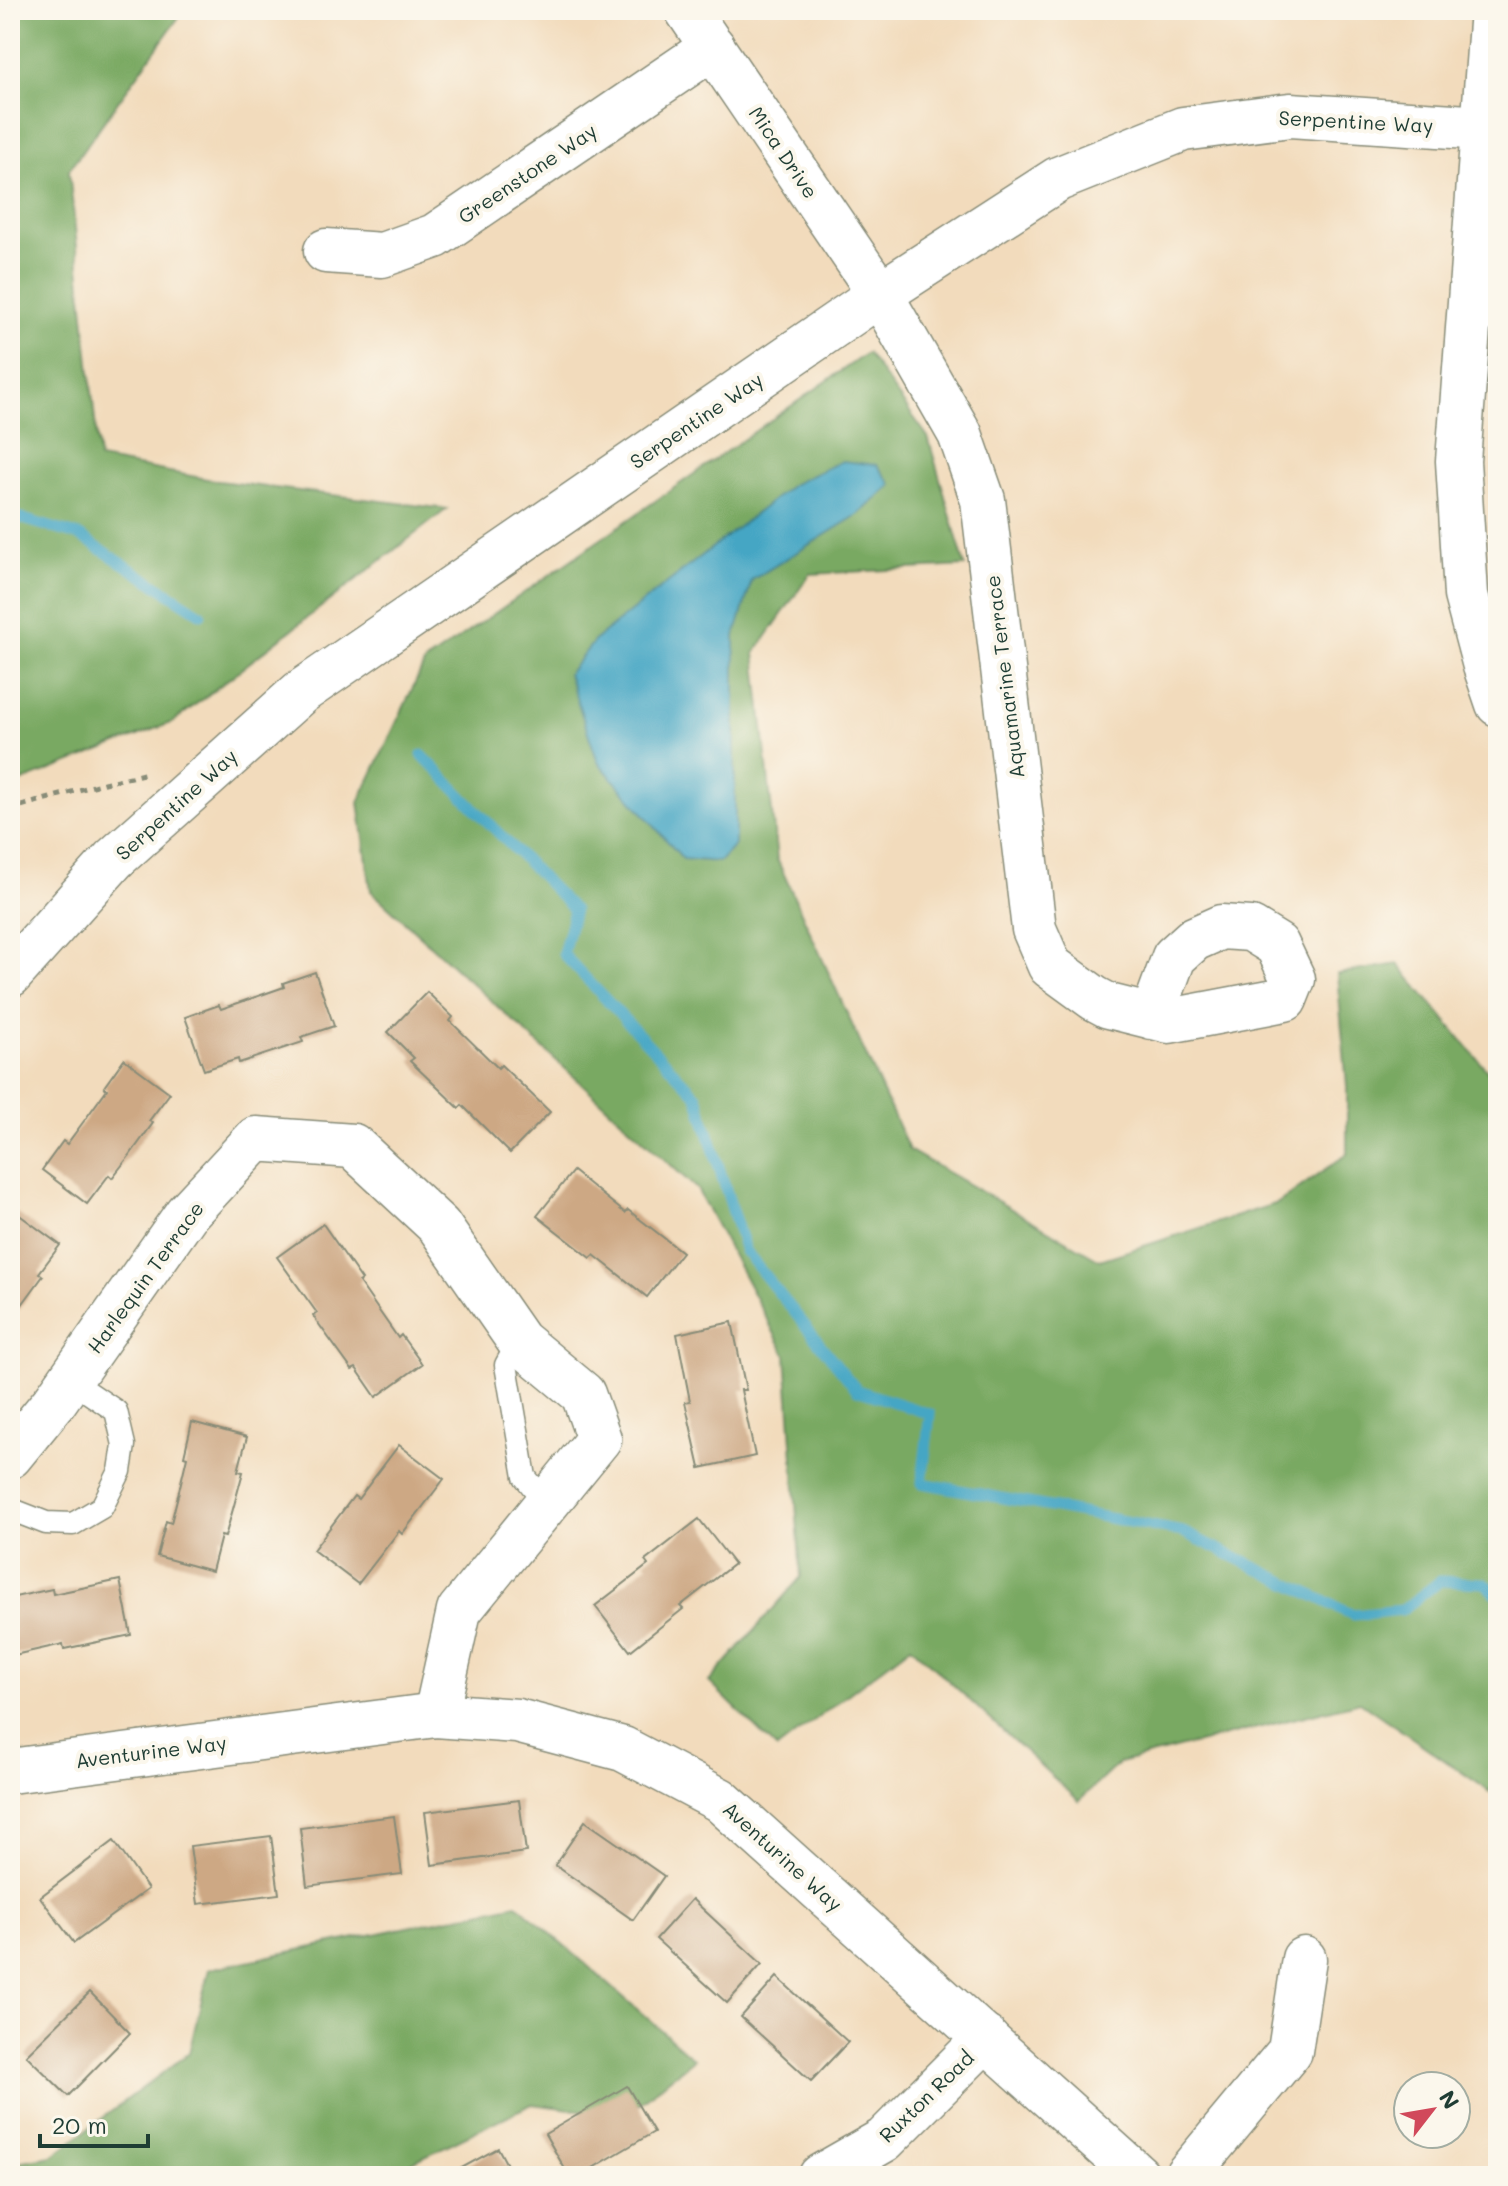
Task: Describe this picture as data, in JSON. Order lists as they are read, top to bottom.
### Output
{
  "streets": {
    "street": [
      "Serpentine Way",
      "Mica Drive",
      "Greenstone Way",
      "Aquamarine Terrace",
      "Harlequin Terrace",
      "Aventurine Way",
      "Ruxton Road"
    ]
  },
  "crossings": [
    ["Serpentine Way", "Mica Drive"],
    ["Serpentine Way", "Aquamarine Terrace"],
    ["Mica Drive", "Greenstone Way"],
    ["Mica Drive", "Aquamarine Terrace"],
    ["Harlequin Terrace", "Aventurine Way"],
    ["Aventurine Way", "Ruxton Road"]
  ],
  "scale_bar": "20 m",
  "north": "top right"
}
